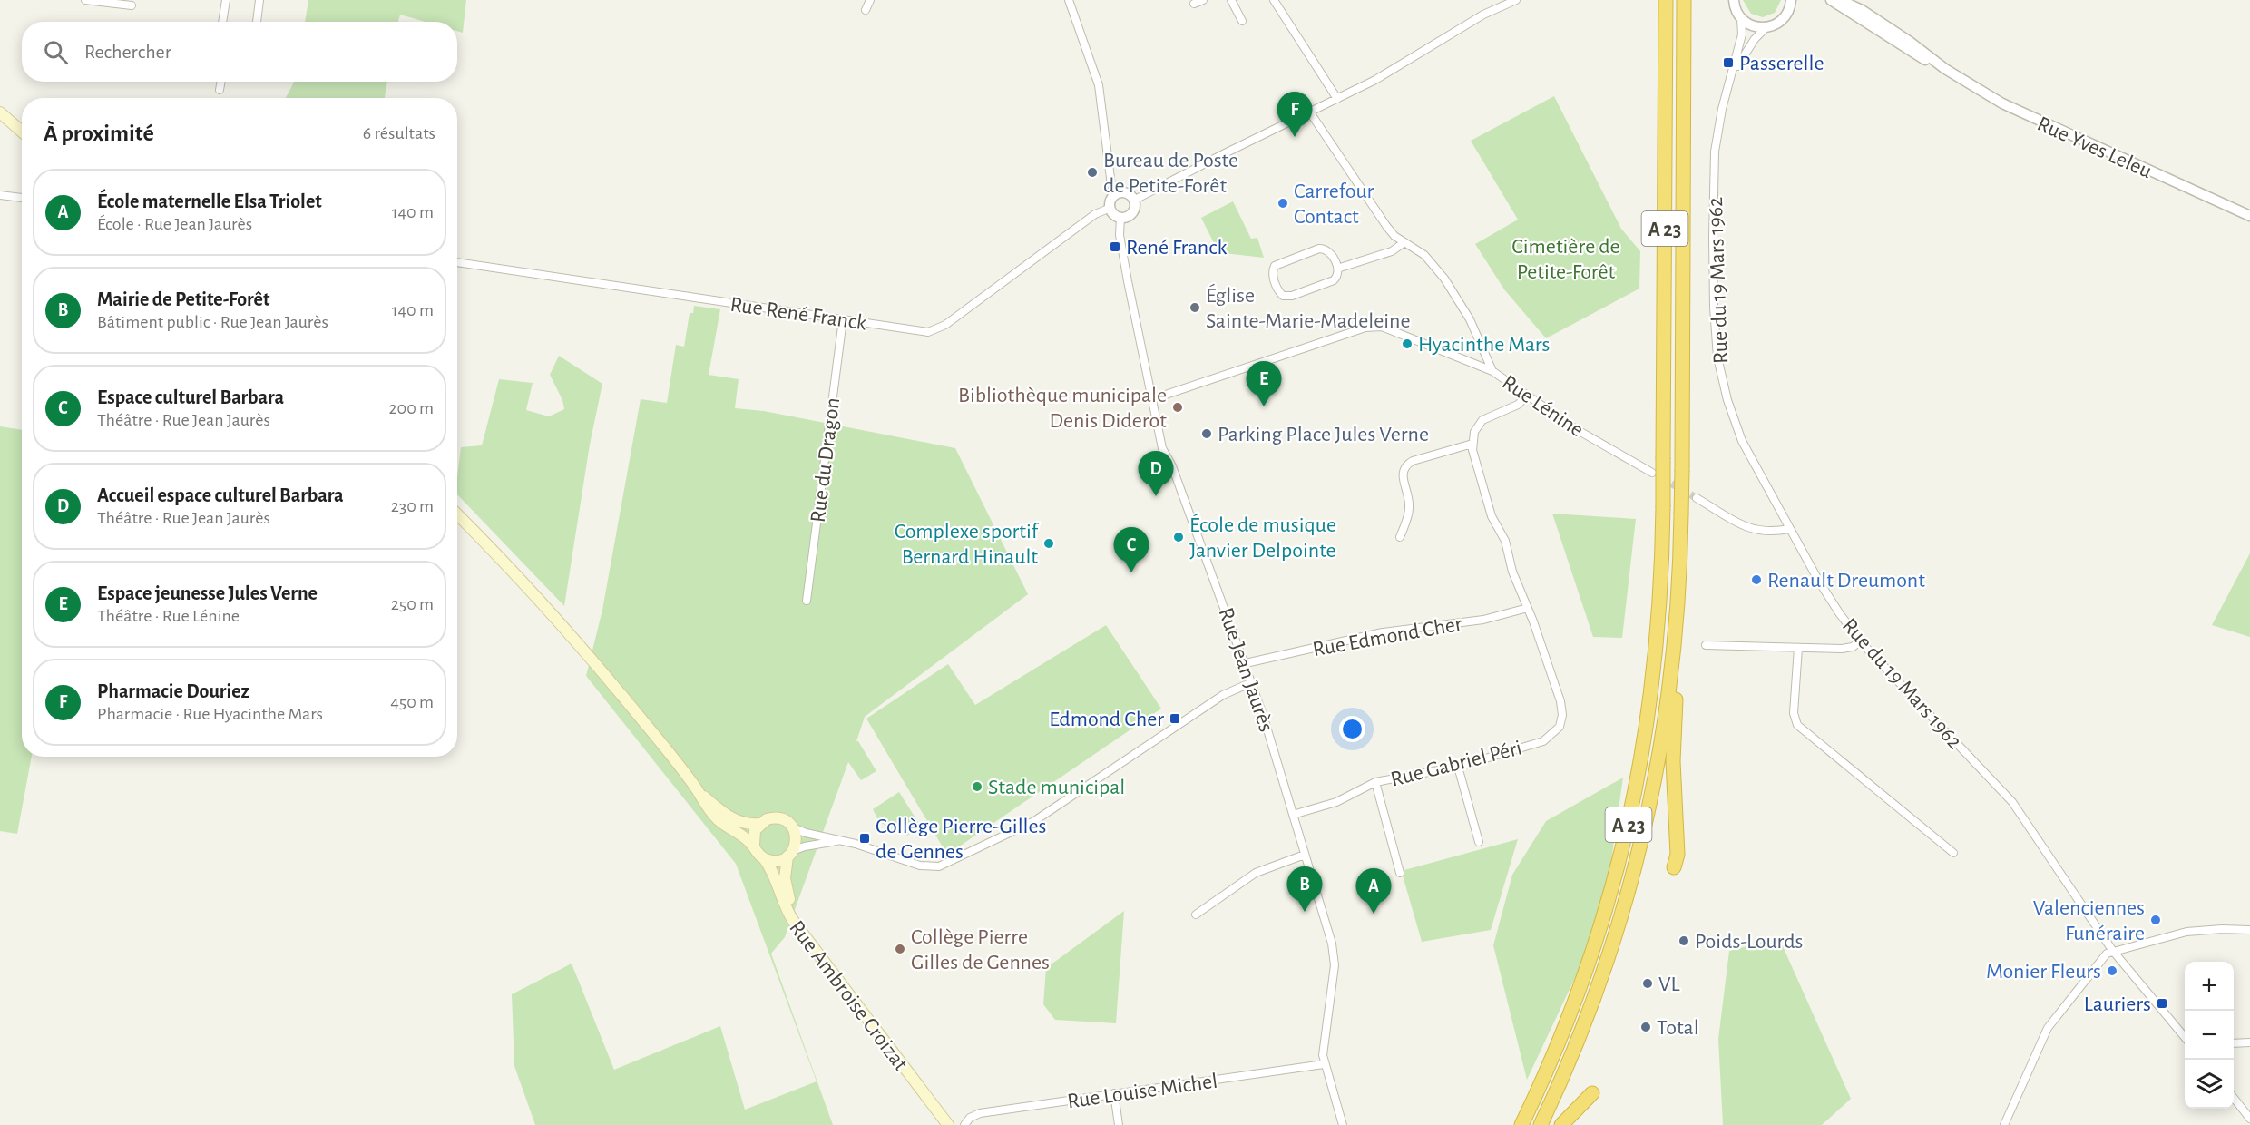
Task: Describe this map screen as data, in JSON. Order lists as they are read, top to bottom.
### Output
{
  "streets": {
    "highway": ["A 23"],
    "main road": ["Rue Ambroise Croizat"],
    "street": [
      "Rue Yves Leleu",
      "Rue du 19 Mars 1962",
      "Rue René Franck",
      "Rue Lénine",
      "Rue du Dragon",
      "Rue Edmond Cher",
      "Rue Jean Jaurès",
      "Rue Gabriel Péri",
      "Rue Louise Michel"
    ]
  },
  "crossings": [
    ["Rue René Franck", "Rue du Dragon"],
    ["Rue René Franck", "Rue Jean Jaurès"],
    ["Rue Lénine", "Rue Jean Jaurès"],
    ["Rue Edmond Cher", "Rue Jean Jaurès"],
    ["Rue Edmond Cher", "Rue Gabriel Péri"],
    ["Rue Jean Jaurès", "Rue Gabriel Péri"],
    ["Rue Jean Jaurès", "Rue Louise Michel"]
  ],
  "parks": ["Cimetière de Petite-Forêt"],
  "places": {
    "transit": [
      "Passerelle",
      "René Franck",
      "Edmond Cher",
      "Collège Pierre-Gilles de Gennes",
      "Lauriers"
    ],
    "other": [
      "Bureau de Poste de Petite-Forêt",
      "Carrefour Contact",
      "Église Sainte-Marie-Madeleine",
      "Hyacinthe Mars",
      "Bibliothèque municipale Denis Diderot",
      "Parking Place Jules Verne",
      "École de musique Janvier Delpointe",
      "Complexe sportif Bernard Hinault",
      "Renault Dreumont",
      "Stade municipal",
      "Valenciennes Funéraire",
      "Poids-Lourds",
      "Collège Pierre Gilles de Gennes",
      "Monier Fleurs",
      "VL",
      "Total"
    ]
  },
  "page": {
    "search": "Rechercher",
    "pins": [
      "F",
      "E",
      "D",
      "C",
      "B",
      "A"
    ],
    "heading": ["À proximité", "6 résultats"],
    "list": [
      {
        "mark": "A",
        "name": "École maternelle Elsa Triolet",
        "note": "École · Rue Jean Jaurès",
        "value": "140 m"
      },
      {
        "mark": "B",
        "name": "Mairie de Petite-Forêt",
        "note": "Bâtiment public · Rue Jean Jaurès",
        "value": "140 m"
      },
      {
        "mark": "C",
        "name": "Espace culturel Barbara",
        "note": "Théâtre · Rue Jean Jaurès",
        "value": "200 m"
      },
      {
        "mark": "D",
        "name": "Accueil espace culturel Barbara",
        "note": "Théâtre · Rue Jean Jaurès",
        "value": "230 m"
      },
      {
        "mark": "E",
        "name": "Espace jeunesse Jules Verne",
        "note": "Théâtre · Rue Lénine",
        "value": "250 m"
      },
      {
        "mark": "F",
        "name": "Pharmacie Douriez",
        "note": "Pharmacie · Rue Hyacinthe Mars",
        "value": "450 m"
      }
    ],
    "map_buttons": ["+", "−"]
  }
}
